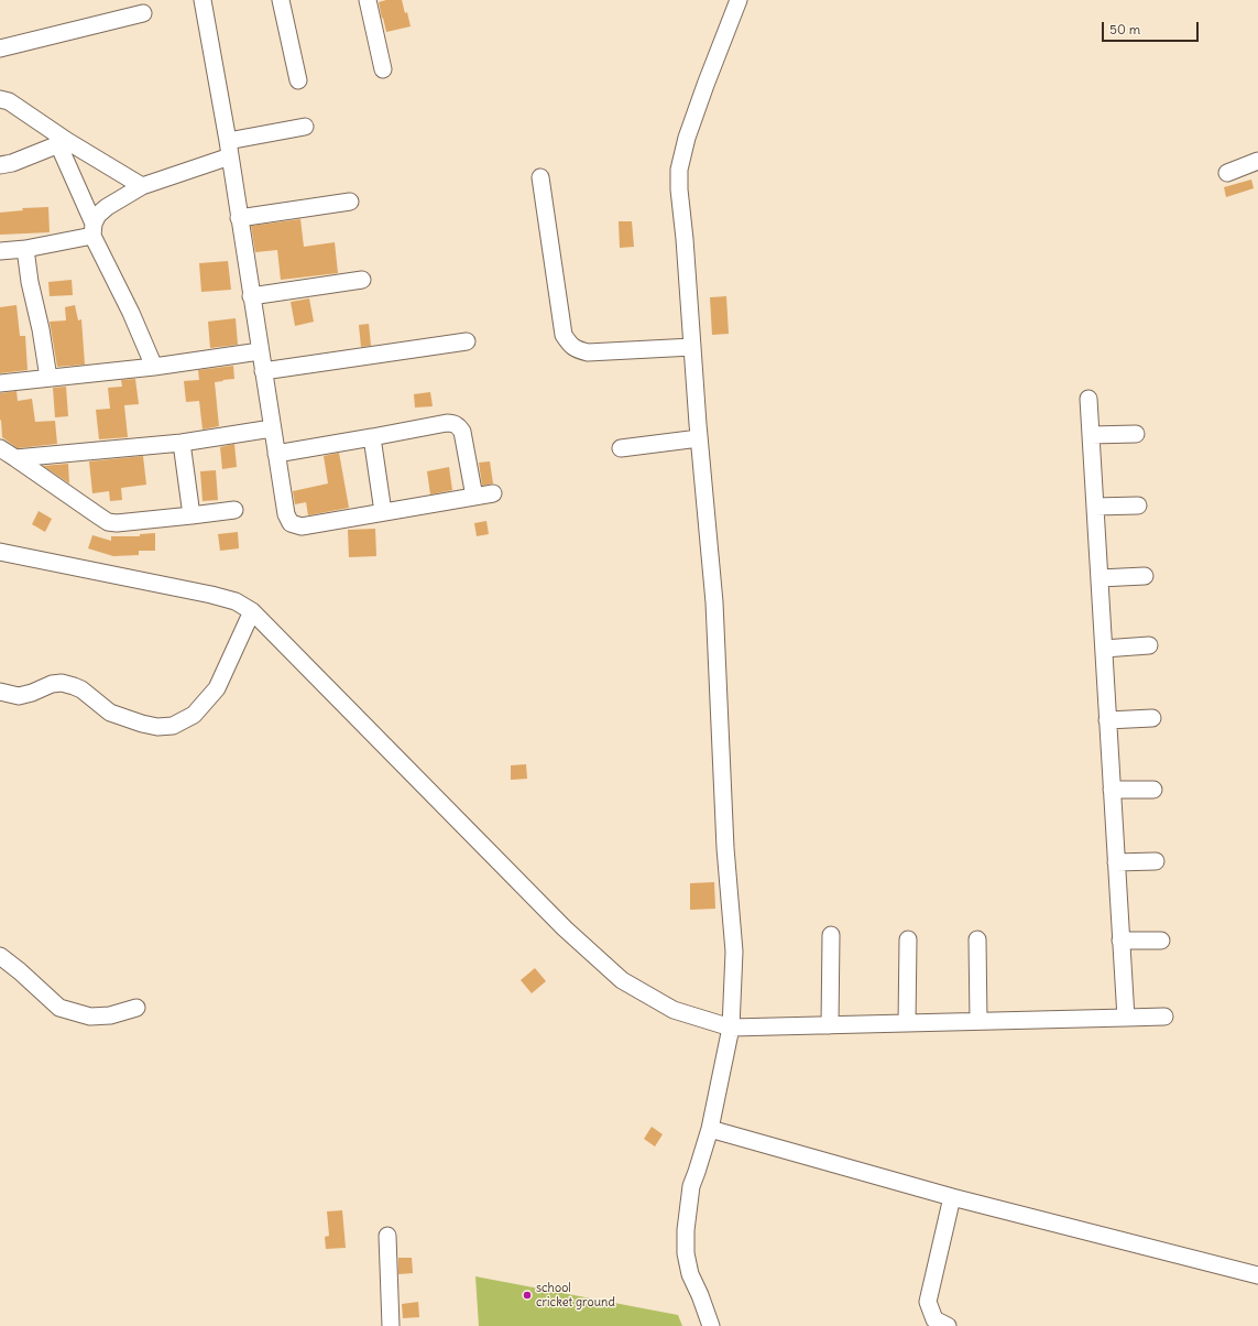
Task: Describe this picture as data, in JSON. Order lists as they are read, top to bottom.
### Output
{
  "places": ["school cricket ground"],
  "scale_bar": "50 m"
}
